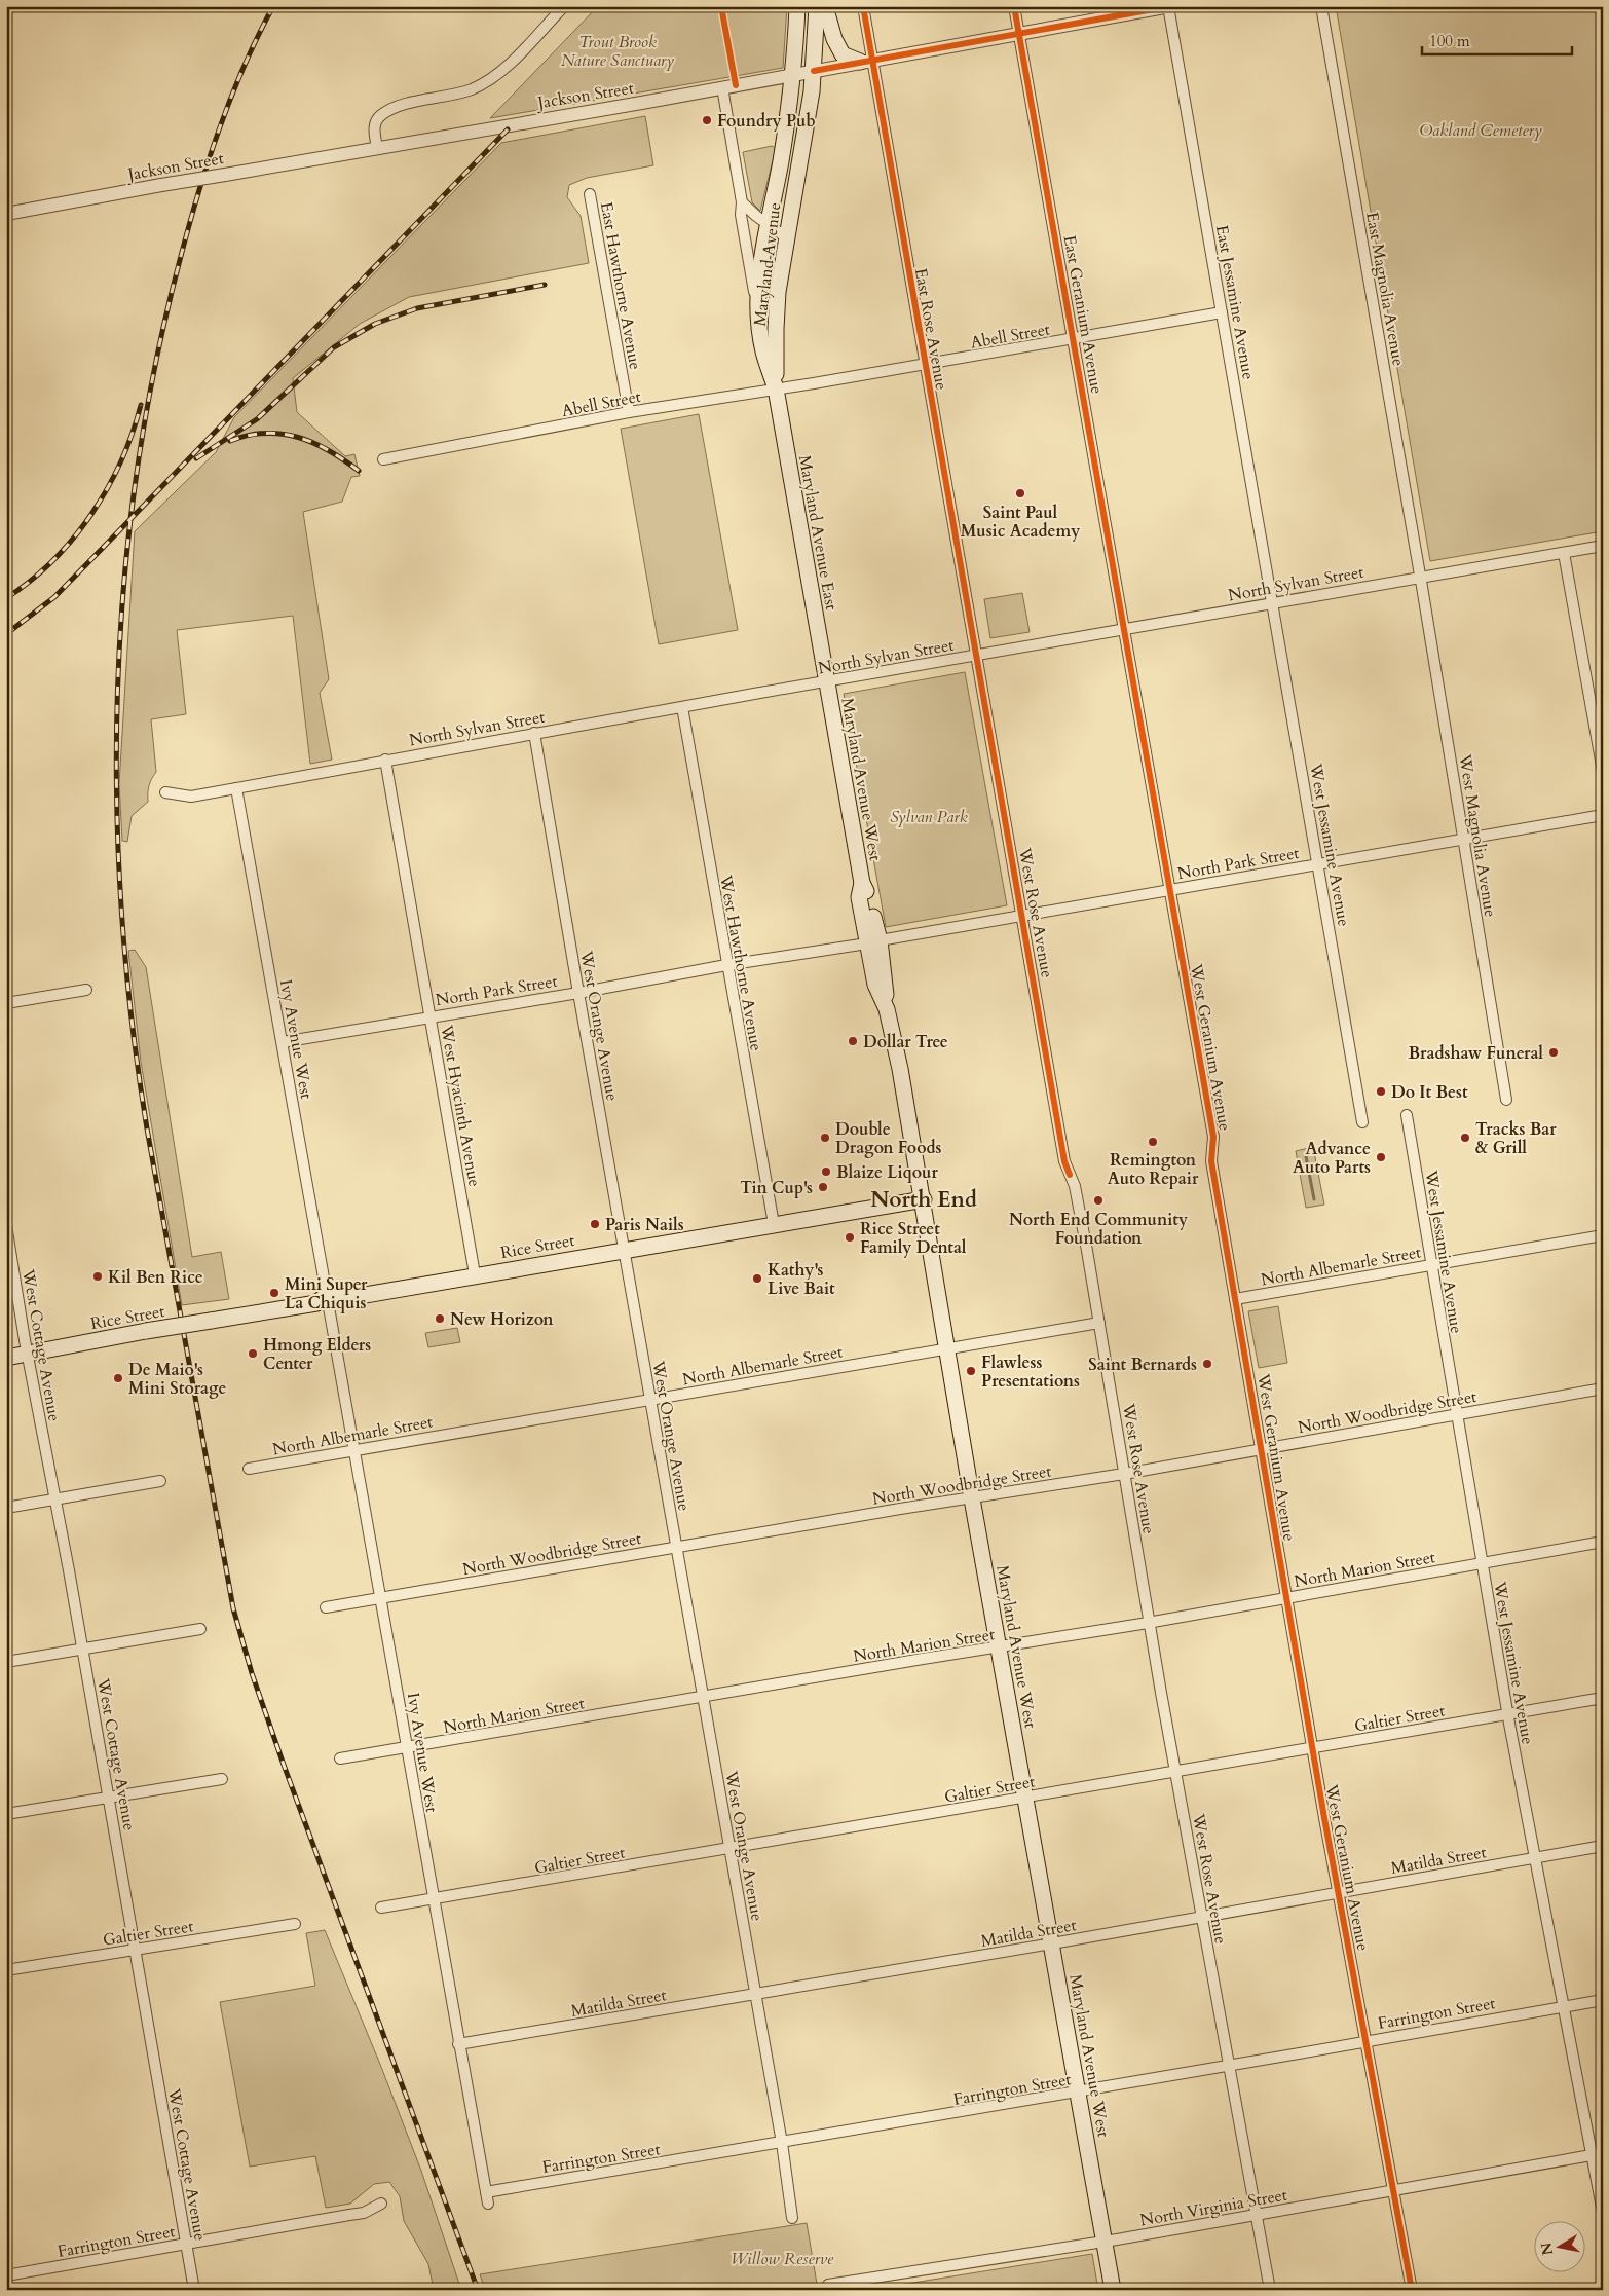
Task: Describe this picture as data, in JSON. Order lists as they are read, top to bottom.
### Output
{
  "streets": {
    "main road": [
      "Maryland Avenue",
      "Maryland Avenue East",
      "Maryland Avenue West",
      "Rice Street"
    ],
    "street": [
      "Jackson Street",
      "East Hawthorne Avenue",
      "East Magnolia Avenue",
      "East Jessamine Avenue",
      "East Geranium Avenue",
      "East Rose Avenue",
      "Abell Street",
      "North Sylvan Street",
      "West Magnolia Avenue",
      "West Jessamine Avenue",
      "North Park Street",
      "West Rose Avenue",
      "West Hawthorne Avenue",
      "West Orange Avenue",
      "Ivy Avenue West",
      "West Geranium Avenue",
      "West Hyacinth Avenue",
      "North Albemarle Street",
      "West Cottage Avenue",
      "North Woodbridge Street",
      "North Marion Street",
      "Galtier Street",
      "Matilda Street",
      "Farrington Street",
      "North Virginia Street"
    ]
  },
  "crossings": [
    ["Jackson Street", "Maryland Avenue"],
    ["Jackson Street", "East Jessamine Avenue"],
    ["Jackson Street", "East Geranium Avenue"],
    ["Jackson Street", "East Rose Avenue"],
    ["Maryland Avenue", "Abell Street"],
    ["Maryland Avenue", "Maryland Avenue East"],
    ["East Hawthorne Avenue", "Abell Street"],
    ["East Magnolia Avenue", "North Sylvan Street"],
    ["East Magnolia Avenue", "West Magnolia Avenue"],
    ["East Jessamine Avenue", "Abell Street"],
    ["East Jessamine Avenue", "North Sylvan Street"],
    ["East Jessamine Avenue", "West Jessamine Avenue"],
    ["East Geranium Avenue", "Abell Street"],
    ["East Geranium Avenue", "North Sylvan Street"],
    ["East Geranium Avenue", "West Geranium Avenue"],
    ["East Rose Avenue", "Abell Street"],
    ["East Rose Avenue", "North Sylvan Street"],
    ["East Rose Avenue", "West Rose Avenue"],
    ["Abell Street", "Maryland Avenue East"],
    ["Maryland Avenue East", "North Sylvan Street"],
    ["Maryland Avenue East", "Maryland Avenue West"],
    ["North Sylvan Street", "Maryland Avenue West"],
    ["North Sylvan Street", "West Magnolia Avenue"],
    ["North Sylvan Street", "West Jessamine Avenue"],
    ["North Sylvan Street", "West Rose Avenue"],
    ["North Sylvan Street", "West Hawthorne Avenue"],
    ["North Sylvan Street", "West Orange Avenue"],
    ["North Sylvan Street", "Ivy Avenue West"],
    ["North Sylvan Street", "West Geranium Avenue"],
    ["North Sylvan Street", "West Hyacinth Avenue"],
    ["Maryland Avenue West", "North Park Street"],
    ["Maryland Avenue West", "Rice Street"],
    ["Maryland Avenue West", "North Albemarle Street"],
    ["Maryland Avenue West", "North Woodbridge Street"],
    ["Maryland Avenue West", "North Marion Street"],
    ["Maryland Avenue West", "Galtier Street"],
    ["Maryland Avenue West", "Matilda Street"],
    ["Maryland Avenue West", "Farrington Street"],
    ["Maryland Avenue West", "North Virginia Street"],
    ["West Magnolia Avenue", "North Park Street"],
    ["West Jessamine Avenue", "North Park Street"],
    ["West Jessamine Avenue", "North Albemarle Street"],
    ["West Jessamine Avenue", "North Woodbridge Street"],
    ["West Jessamine Avenue", "North Marion Street"],
    ["West Jessamine Avenue", "Galtier Street"],
    ["West Jessamine Avenue", "Matilda Street"],
    ["West Jessamine Avenue", "Farrington Street"],
    ["West Jessamine Avenue", "North Virginia Street"],
    ["North Park Street", "West Rose Avenue"],
    ["North Park Street", "West Hawthorne Avenue"],
    ["North Park Street", "West Orange Avenue"],
    ["North Park Street", "Ivy Avenue West"],
    ["North Park Street", "West Geranium Avenue"],
    ["North Park Street", "West Hyacinth Avenue"],
    ["West Rose Avenue", "North Albemarle Street"],
    ["West Rose Avenue", "North Woodbridge Street"],
    ["West Rose Avenue", "North Marion Street"],
    ["West Rose Avenue", "Galtier Street"],
    ["West Rose Avenue", "Matilda Street"],
    ["West Rose Avenue", "Farrington Street"],
    ["West Rose Avenue", "North Virginia Street"],
    ["West Hawthorne Avenue", "Rice Street"],
    ["West Orange Avenue", "Rice Street"],
    ["West Orange Avenue", "North Albemarle Street"],
    ["West Orange Avenue", "North Woodbridge Street"],
    ["West Orange Avenue", "North Marion Street"],
    ["West Orange Avenue", "Galtier Street"],
    ["West Orange Avenue", "Matilda Street"],
    ["West Orange Avenue", "Farrington Street"],
    ["Ivy Avenue West", "Rice Street"],
    ["Ivy Avenue West", "North Albemarle Street"],
    ["Ivy Avenue West", "North Woodbridge Street"],
    ["Ivy Avenue West", "North Marion Street"],
    ["Ivy Avenue West", "Galtier Street"],
    ["Ivy Avenue West", "Matilda Street"],
    ["Ivy Avenue West", "Farrington Street"],
    ["West Geranium Avenue", "North Albemarle Street"],
    ["West Geranium Avenue", "North Woodbridge Street"],
    ["West Geranium Avenue", "North Marion Street"],
    ["West Geranium Avenue", "Galtier Street"],
    ["West Geranium Avenue", "Matilda Street"],
    ["West Geranium Avenue", "Farrington Street"],
    ["West Geranium Avenue", "North Virginia Street"],
    ["West Hyacinth Avenue", "Rice Street"],
    ["Rice Street", "West Cottage Avenue"],
    ["West Cottage Avenue", "Galtier Street"],
    ["West Cottage Avenue", "Farrington Street"]
  ],
  "districts": ["North End"],
  "parks": [
    "Trout Brook Nature Sanctuary",
    "Oakland Cemetery",
    "Sylvan Park",
    "Willow Reserve"
  ],
  "places": [
    "Foundry Pub",
    "Saint Paul Music Academy",
    "Dollar Tree",
    "Bradshaw Funeral",
    "Do It Best",
    "Double Dragon Foods",
    "Tracks Bar & Grill",
    "Remington Auto Repair",
    "Advance Auto Parts",
    "Blaize Liqour",
    "Tin Cup's",
    "North End Community Foundation",
    "Paris Nails",
    "Rice Street Family Dental",
    "Kil Ben Rice",
    "Kathy's Live Bait",
    "Mini Super La Chiquis",
    "New Horizon",
    "Hmong Elders Center",
    "Saint Bernards",
    "Flawless Presentations",
    "De Maio's Mini Storage"
  ],
  "scale_bar": "100 m",
  "north": "left"
}
